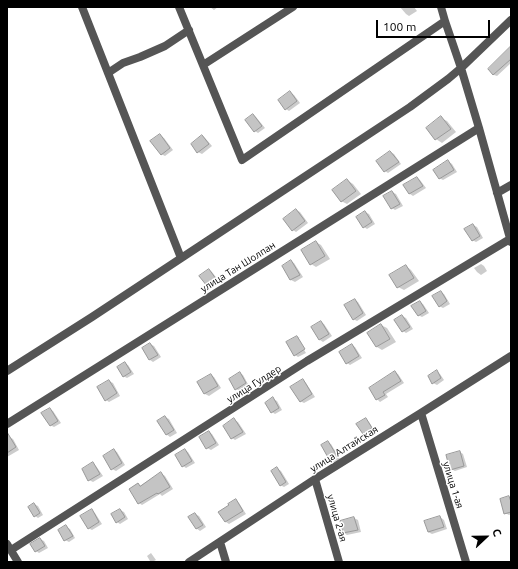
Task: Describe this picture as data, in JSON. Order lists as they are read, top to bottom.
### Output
{
  "streets": {
    "street": [
      "улица Тан Шолпан",
      "улица Гулдер",
      "улица Алтайская",
      "улица 1-ая",
      "улица 2-ая"
    ]
  },
  "crossings": [
    ["улица Алтайская", "улица 1-ая"],
    ["улица Алтайская", "улица 2-ая"]
  ],
  "scale_bar": "100 m",
  "north": "right"
}
